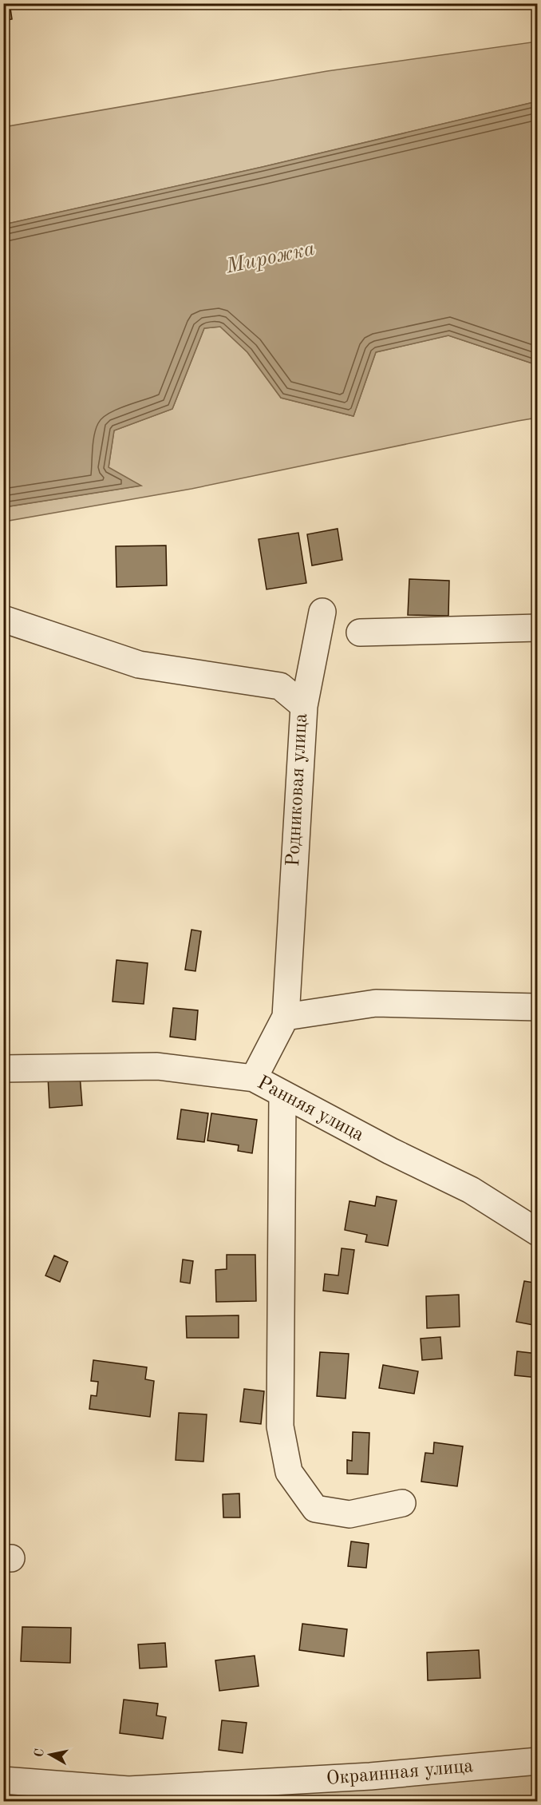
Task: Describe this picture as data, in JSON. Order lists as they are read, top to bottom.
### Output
{
  "streets": {
    "street": ["Родниковая улица", "Ранняя улица", "Окраинная улица"]
  },
  "water": ["Мирожка"],
  "north": "left"
}
